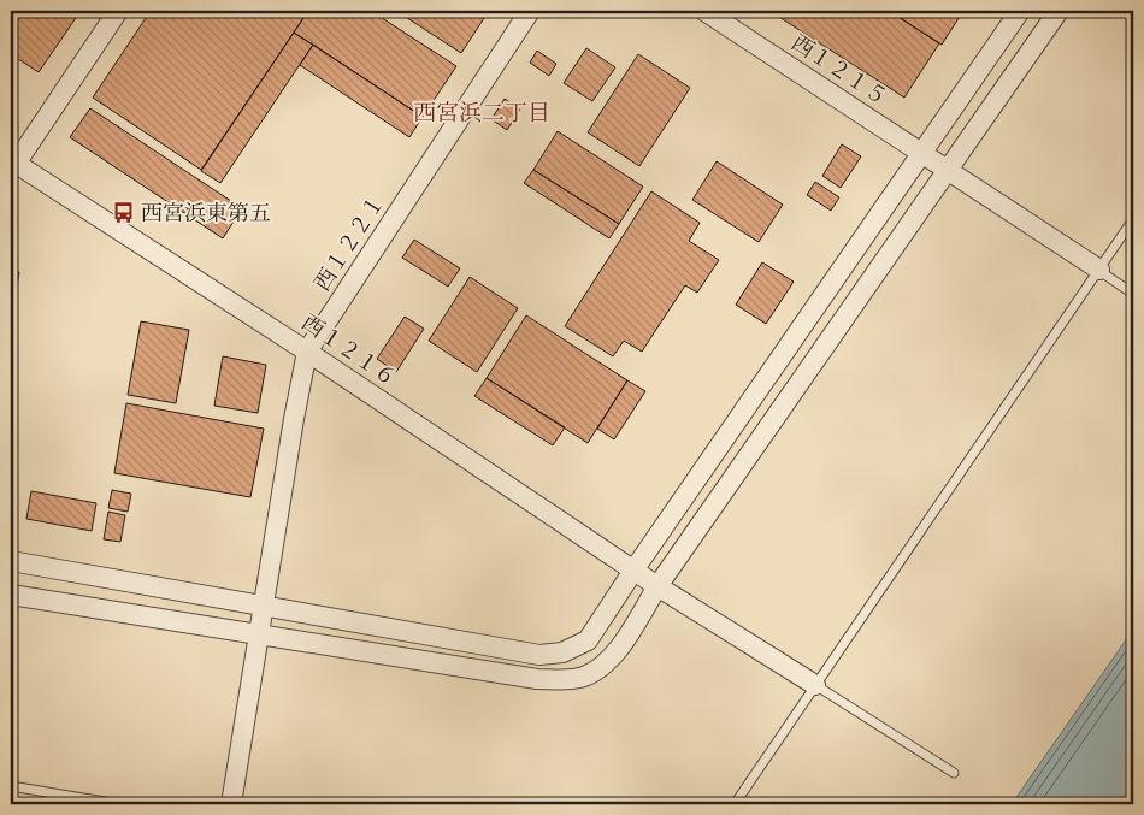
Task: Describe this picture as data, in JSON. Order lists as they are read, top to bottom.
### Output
{
  "streets": {
    "street": ["西１２１５", "西１２２１", "西１２１６"]
  },
  "crossings": [
    ["西１２２１", "西１２１６"]
  ],
  "districts": ["西宮浜二丁目"],
  "places": {
    "bus stop": ["西宮浜東第五"]
  }
}
